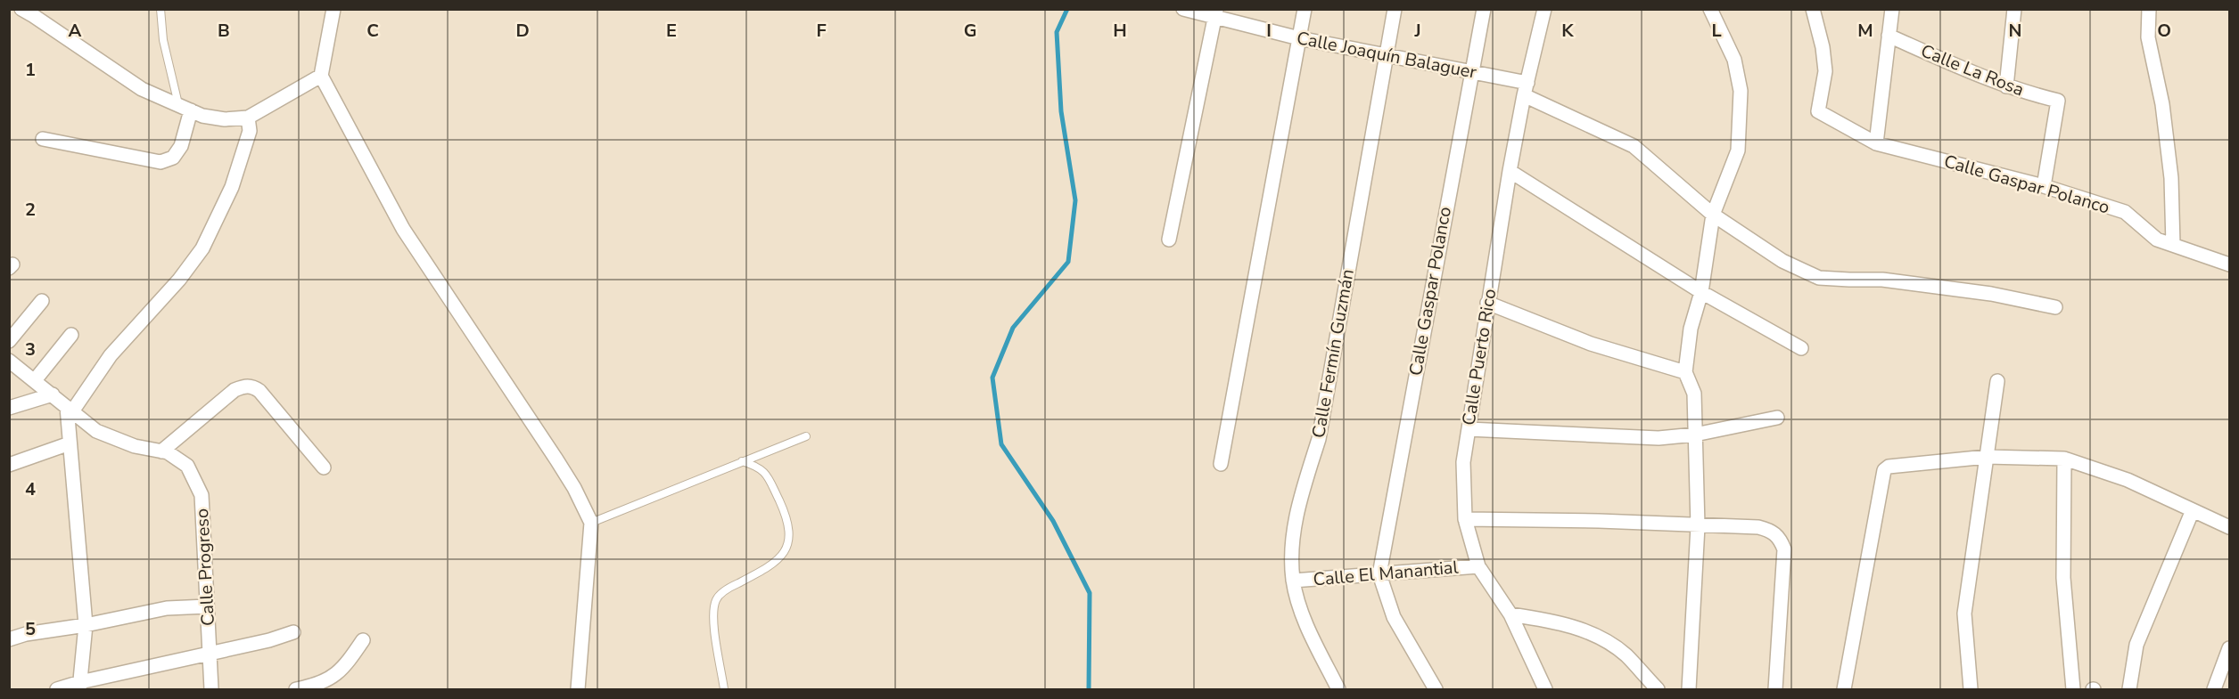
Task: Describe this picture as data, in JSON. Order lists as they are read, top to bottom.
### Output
{
  "streets": {
    "street": [
      "Calle Joaquín Balaguer",
      "Calle La Rosa",
      "Calle Gaspar Polanco",
      "Calle Fermín Guzmán",
      "Calle Puerto Rico",
      "Calle Progreso",
      "Calle El Manantial"
    ]
  },
  "crossings": [
    ["Calle Joaquín Balaguer", "Calle Gaspar Polanco"],
    ["Calle Joaquín Balaguer", "Calle Fermín Guzmán"],
    ["Calle Joaquín Balaguer", "Calle Puerto Rico"],
    ["Calle La Rosa", "Calle Gaspar Polanco"],
    ["Calle Gaspar Polanco", "Calle El Manantial"],
    ["Calle Fermín Guzmán", "Calle El Manantial"],
    ["Calle Puerto Rico", "Calle El Manantial"]
  ],
  "grid": {
    "columns": [
      "A",
      "B",
      "C",
      "D",
      "E",
      "F",
      "G",
      "H",
      "I",
      "J",
      "K",
      "L",
      "M",
      "N",
      "O"
    ],
    "rows": [
      "1",
      "2",
      "3",
      "4",
      "5"
    ]
  }
}
